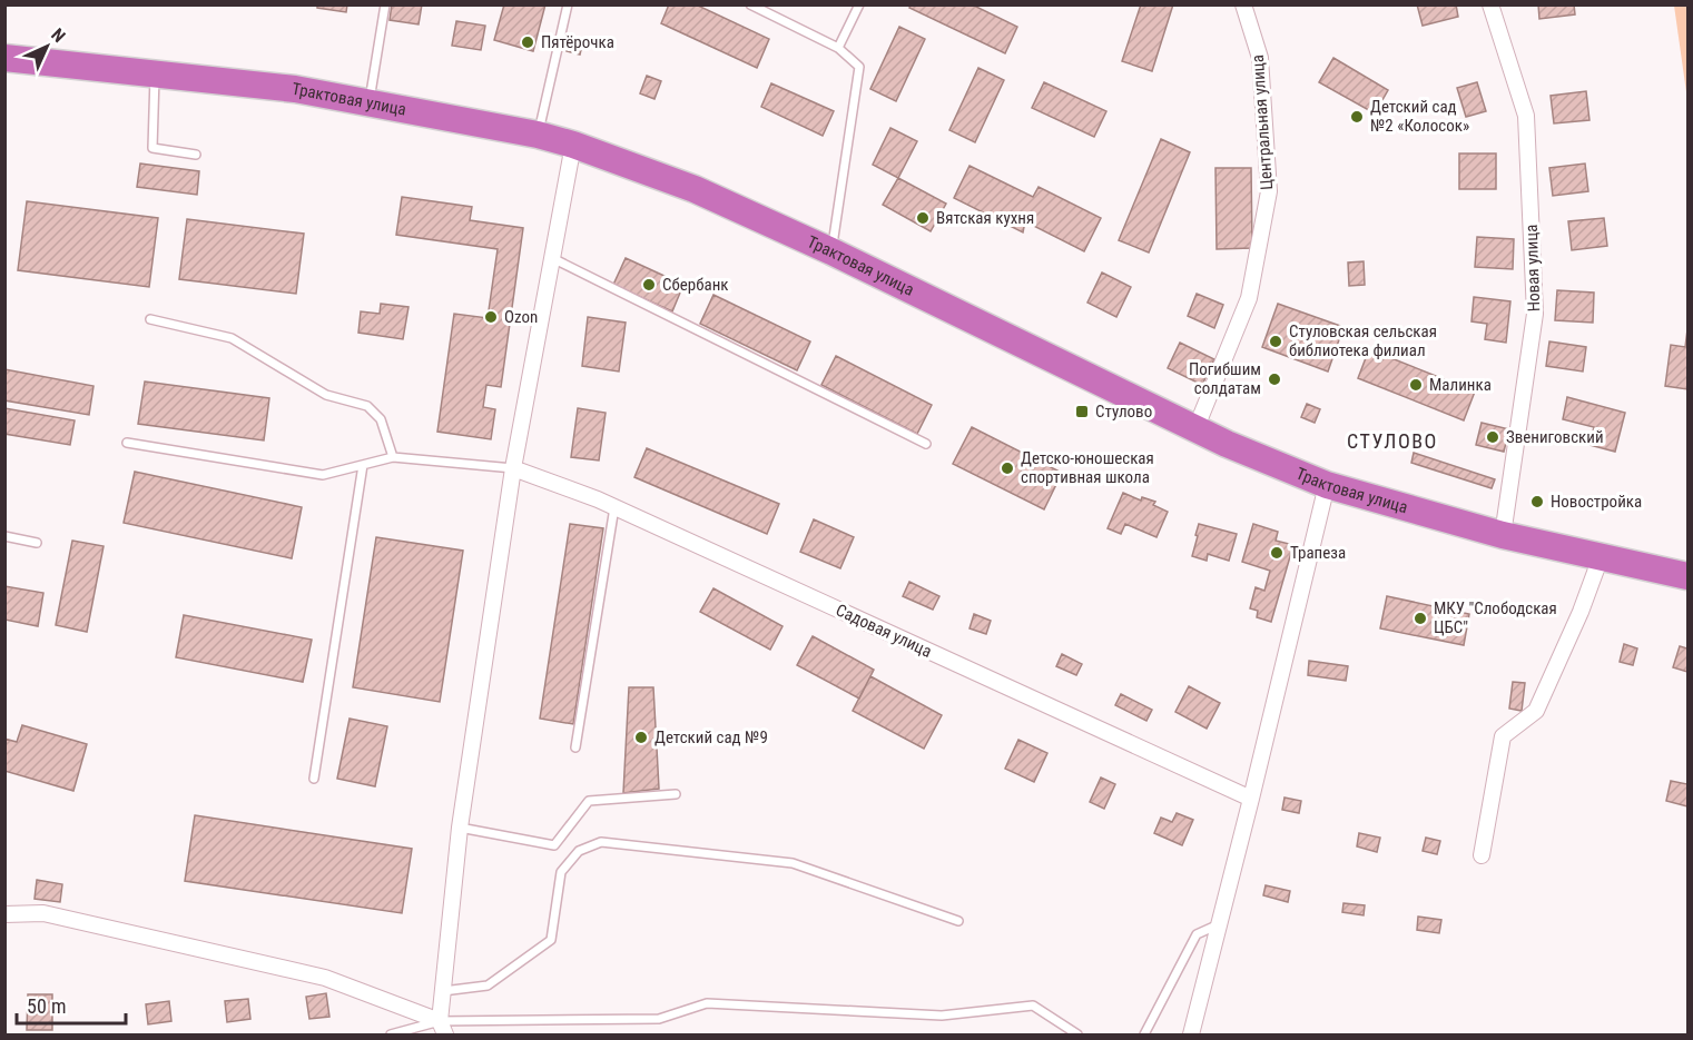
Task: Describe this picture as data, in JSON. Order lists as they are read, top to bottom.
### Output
{
  "streets": {
    "highway": ["Трактовая улица"],
    "street": ["Центральная улица", "Новая улица", "Садовая улица"]
  },
  "crossings": [
    ["Трактовая улица", "Центральная улица"],
    ["Трактовая улица", "Новая улица"]
  ],
  "districts": ["СТУЛОВО"],
  "places": {
    "other": [
      "Пятёрочка",
      "Детский сад №2 «Колосок»",
      "Вятская кухня",
      "Сбербанк",
      "Ozon",
      "Стуловская сельская библиотека филиал",
      "Погибшим солдатам",
      "Малинка",
      "Звениговский",
      "Детско-юношеская спортивная школа",
      "Новостройка",
      "Трапеза",
      "МКУ \"Слободская ЦБС\"",
      "Детский сад №9"
    ],
    "transit": ["Стулово"]
  },
  "scale_bar": "50 m",
  "north": "top right"
}
